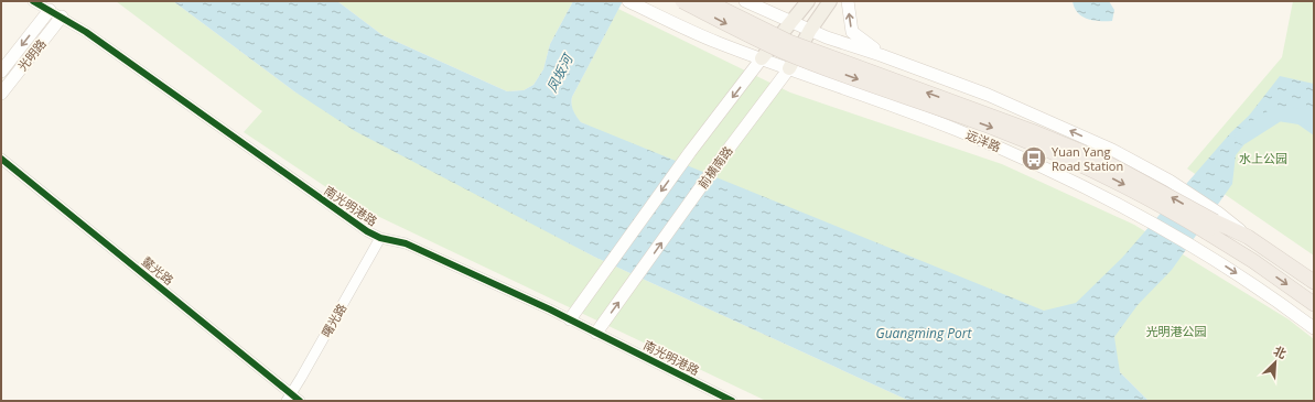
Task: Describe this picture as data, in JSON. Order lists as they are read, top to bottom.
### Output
{
  "streets": {
    "main road": ["光明路", "远洋路", "前横南路"],
    "street": ["南光明港路", "鳌光路", "曙光路"]
  },
  "crossings": [
    ["光明路", "南光明港路"],
    ["远洋路", "前横南路"],
    ["前横南路", "南光明港路"],
    ["南光明港路", "曙光路"],
    ["鳌光路", "曙光路"]
  ],
  "water": ["凤坂河", "Guangming Port"],
  "parks": ["水上公园", "光明港公园"],
  "places": {
    "bus stop": ["Yuan Yang Road Station"]
  },
  "north": "top right"
}
